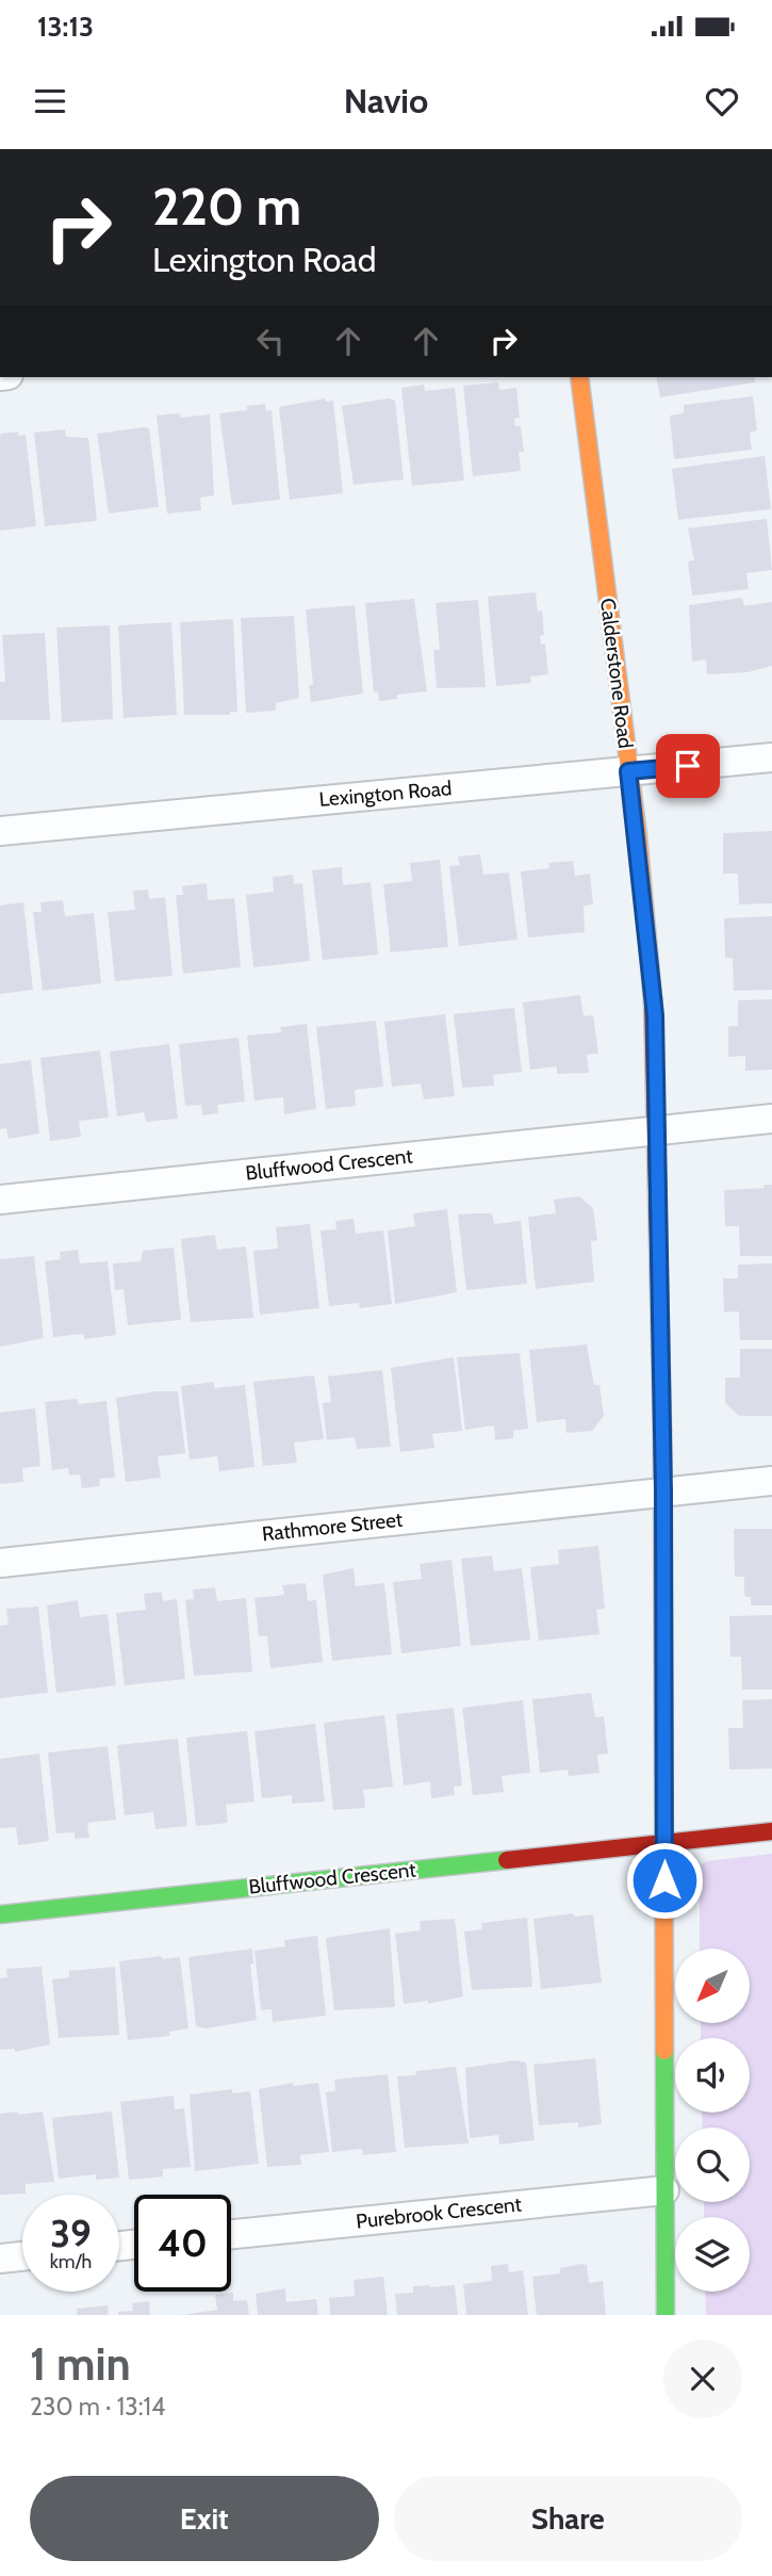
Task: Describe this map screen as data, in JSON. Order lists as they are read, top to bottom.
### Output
{
  "streets": {
    "street": [
      "Calderstone Road",
      "Lexington Road",
      "Bluffwood Crescent",
      "Rathmore Street",
      "Purebrook Crescent"
    ]
  },
  "crossings": [
    ["Calderstone Road", "Lexington Road"],
    ["Calderstone Road", "Bluffwood Crescent"],
    ["Calderstone Road", "Rathmore Street"],
    ["Calderstone Road", "Purebrook Crescent"]
  ],
  "north": "bottom left",
  "page": {
    "status": "13:13",
    "header": "Navio",
    "turn": ["220 m", "Lexington Road"],
    "speed": "39 km/h",
    "limit": "40",
    "heading": ["1 min", "230 m · 13:14"],
    "buttons": ["Exit", "Share"]
  }
}
